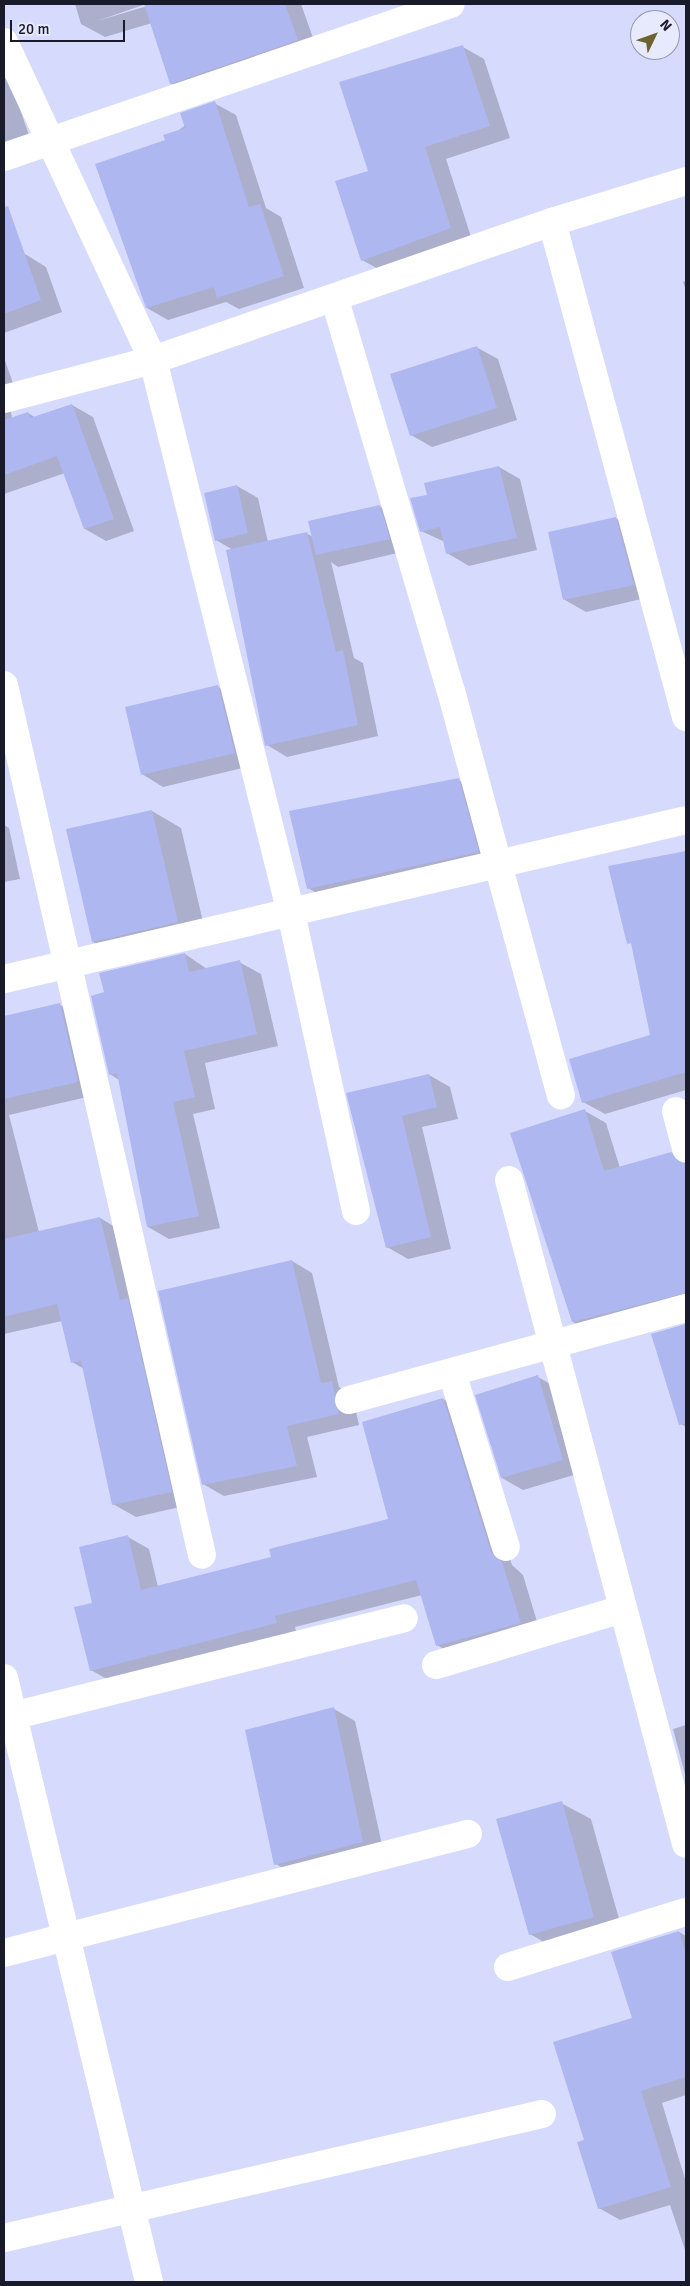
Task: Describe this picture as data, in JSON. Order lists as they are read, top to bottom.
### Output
{
  "scale_bar": "20 m",
  "north": "top right"
}
